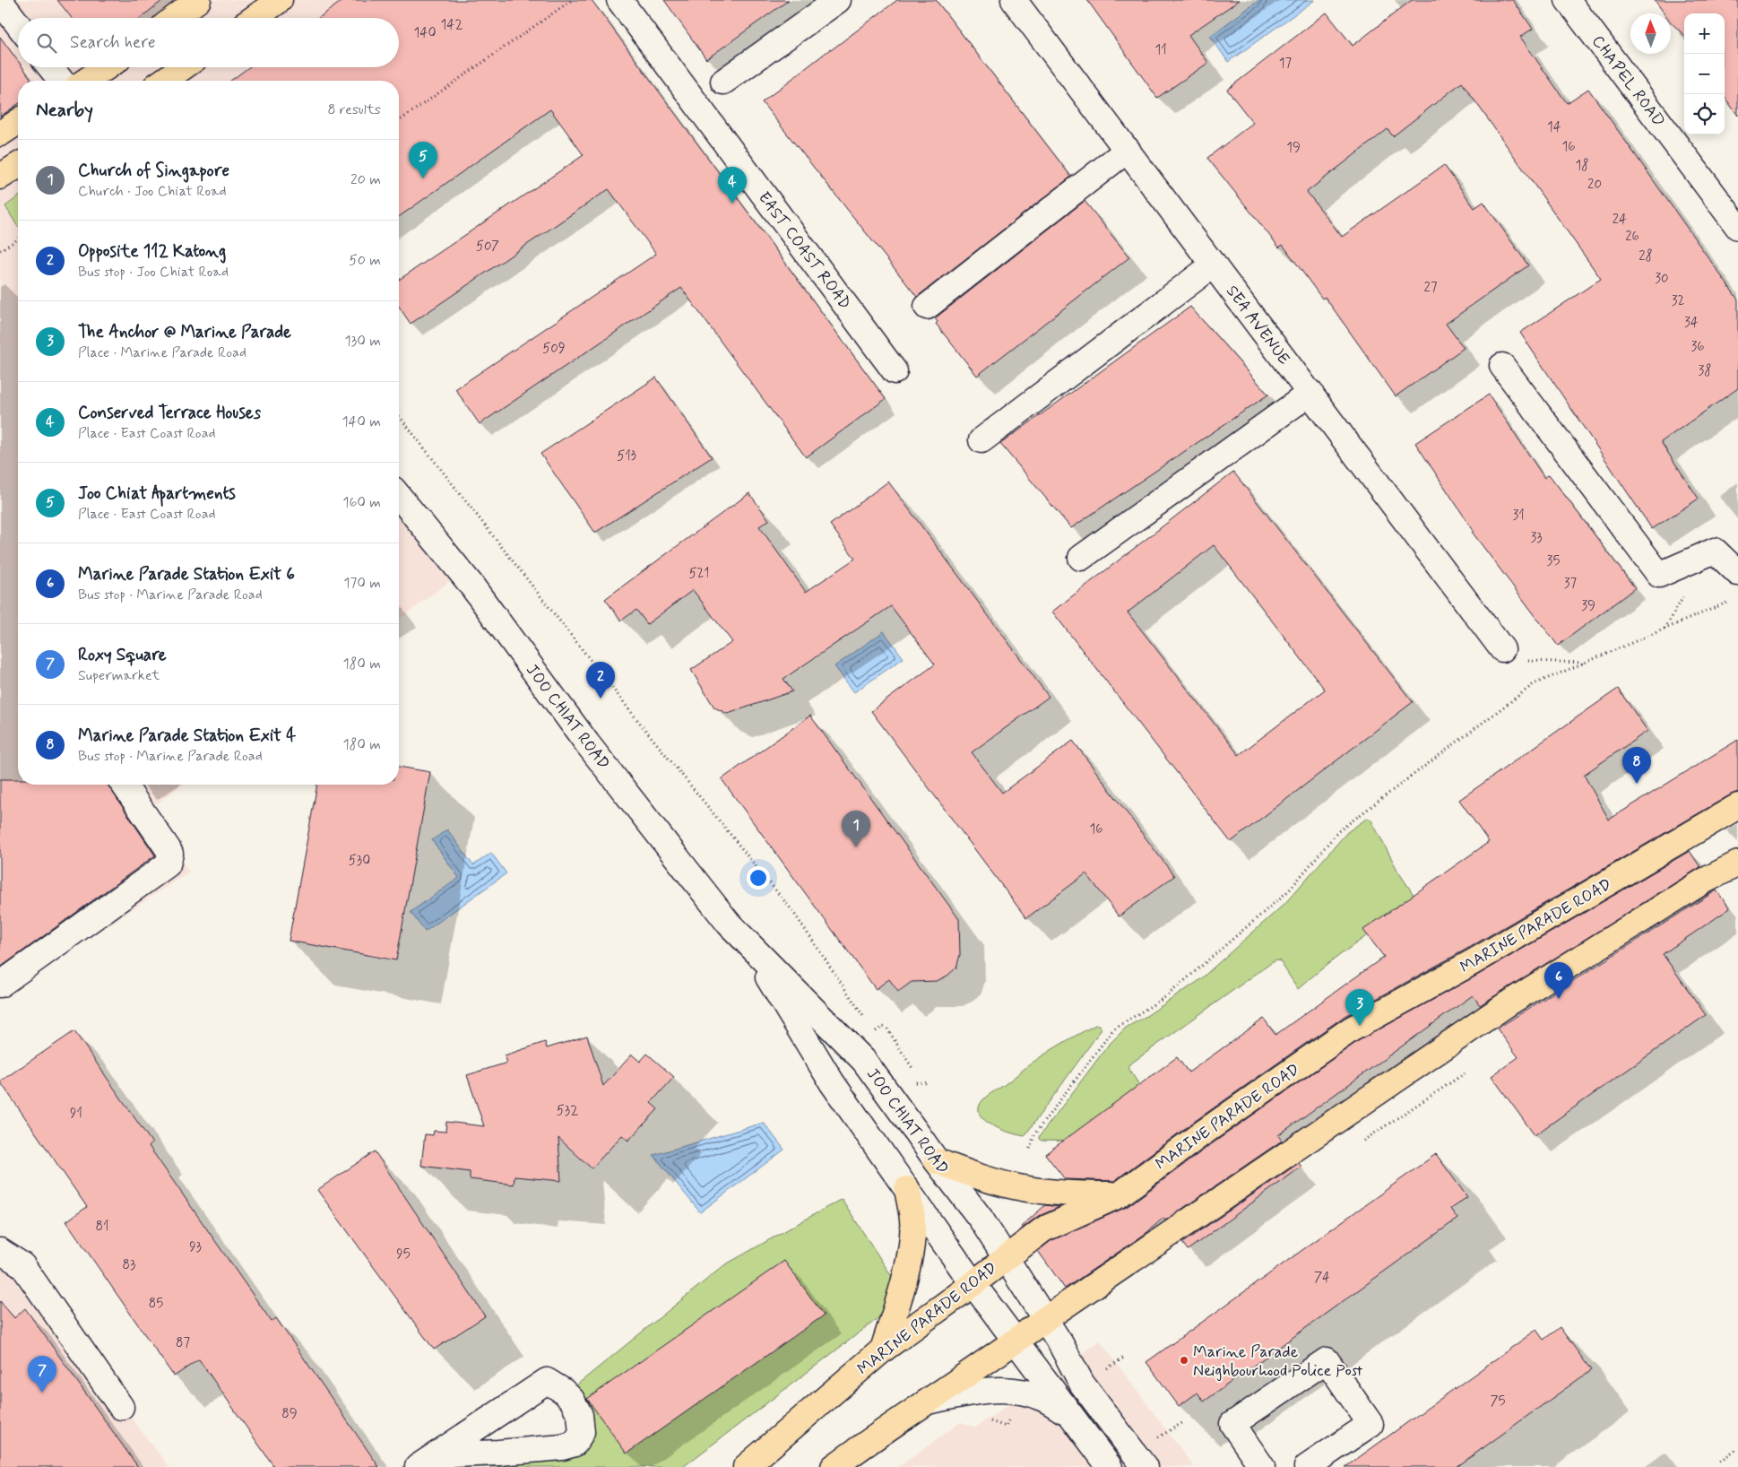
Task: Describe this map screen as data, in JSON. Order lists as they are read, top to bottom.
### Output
{
  "streets": {
    "main road": ["MARINE PARADE ROAD"],
    "street": [
      "CHAPEL ROAD",
      "EAST COAST ROAD",
      "SEA AVENUE",
      "JOO CHIAT ROAD"
    ]
  },
  "crossings": [
    ["JOO CHIAT ROAD", "MARINE PARADE ROAD"]
  ],
  "places": ["Marine Parade Neighbourhood Police Post"],
  "house_numbers": [
    "142",
    "140",
    "11",
    "17",
    "14",
    "16",
    "19",
    "18",
    "20",
    "24",
    "26",
    "507",
    "28",
    "30",
    "27",
    "32",
    "34",
    "36",
    "509",
    "38",
    "513",
    "31",
    "33",
    "35",
    "521",
    "37",
    "39",
    "16",
    "530",
    "532",
    "91",
    "81",
    "93",
    "95",
    "83",
    "74",
    "85",
    "87",
    "75",
    "89"
  ],
  "north": "top",
  "page": {
    "map_buttons": ["+", "−"],
    "search": "Search here",
    "heading": ["Nearby", "8 results"],
    "list": [
      {
        "mark": "1",
        "name": "Church of Singapore",
        "note": "Church · Joo Chiat Road",
        "value": "20 m"
      },
      {
        "mark": "2",
        "name": "Opposite 112 Katong",
        "note": "Bus stop · Joo Chiat Road",
        "value": "50 m"
      },
      {
        "mark": "3",
        "name": "The Anchor @ Marine Parade",
        "note": "Place · Marine Parade Road",
        "value": "130 m"
      },
      {
        "mark": "4",
        "name": "Conserved Terrace Houses",
        "note": "Place · East Coast Road",
        "value": "140 m"
      },
      {
        "mark": "5",
        "name": "Joo Chiat Apartments",
        "note": "Place · East Coast Road",
        "value": "160 m"
      },
      {
        "mark": "6",
        "name": "Marine Parade Station Exit 6",
        "note": "Bus stop · Marine Parade Road",
        "value": "170 m"
      },
      {
        "mark": "7",
        "name": "Roxy Square",
        "note": "Supermarket",
        "value": "180 m"
      },
      {
        "mark": "8",
        "name": "Marine Parade Station Exit 4",
        "note": "Bus stop · Marine Parade Road",
        "value": "180 m"
      }
    ],
    "pins": [
      "5",
      "4",
      "2",
      "8",
      "1",
      "6",
      "3",
      "7"
    ]
  }
}
